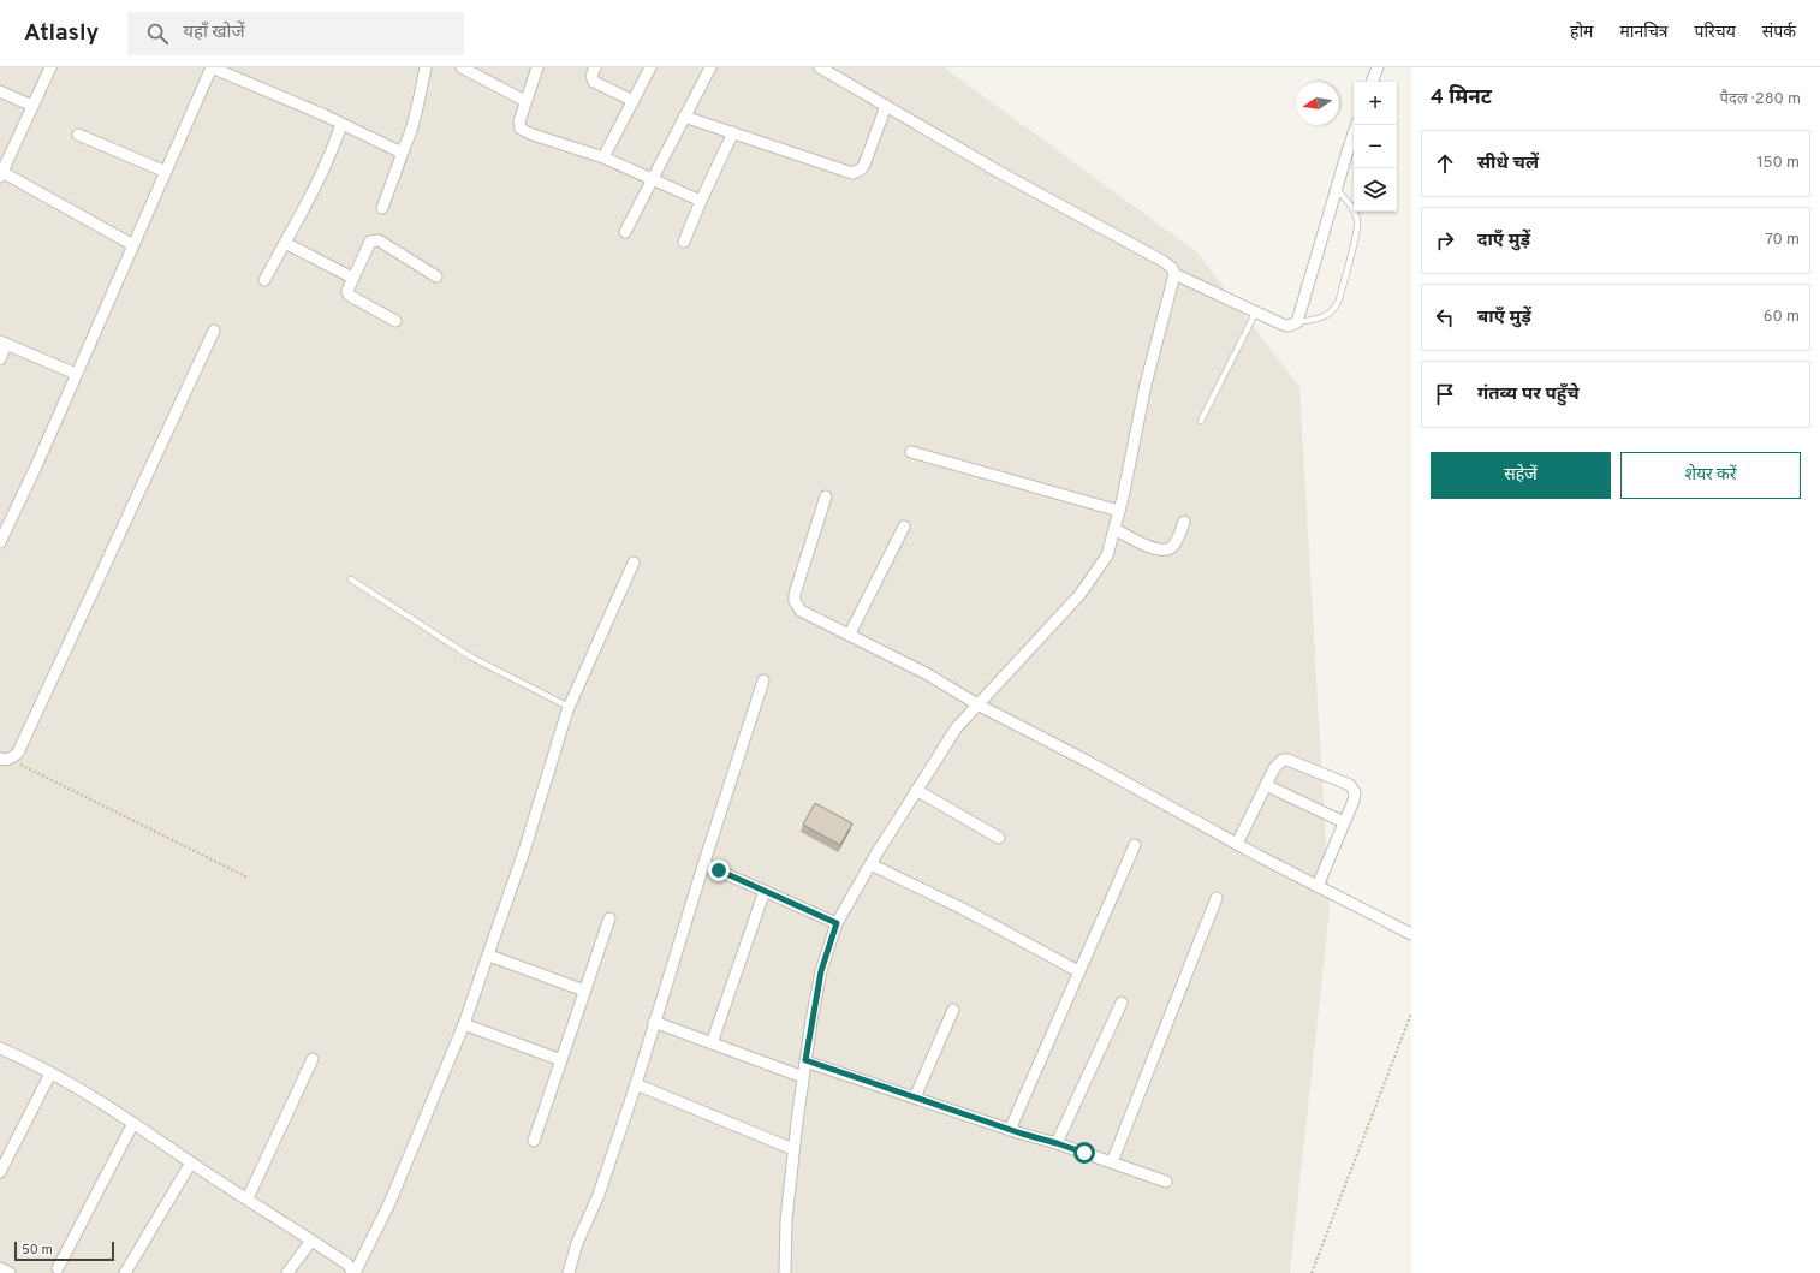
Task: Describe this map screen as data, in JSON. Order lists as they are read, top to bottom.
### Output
{
  "scale_bar": "50 m",
  "north": "left",
  "page": {
    "header": "Atlasly",
    "search": "यहाँ खोजें",
    "nav": [
      "होम",
      "मानचित्र",
      "परिचय",
      "संपर्क"
    ],
    "heading": ["4 मिनट", "पैदल · 280 m"],
    "map_buttons": ["+", "−"],
    "list": [
      ["सीधे चलें", "150 m"],
      ["दाएँ मुड़ें", "70 m"],
      ["बाएँ मुड़ें", "60 m"],
      "गंतव्य पर पहुँचे"
    ],
    "buttons": ["सहेजें", "शेयर करें"],
    "scale": "50 m"
  }
}
